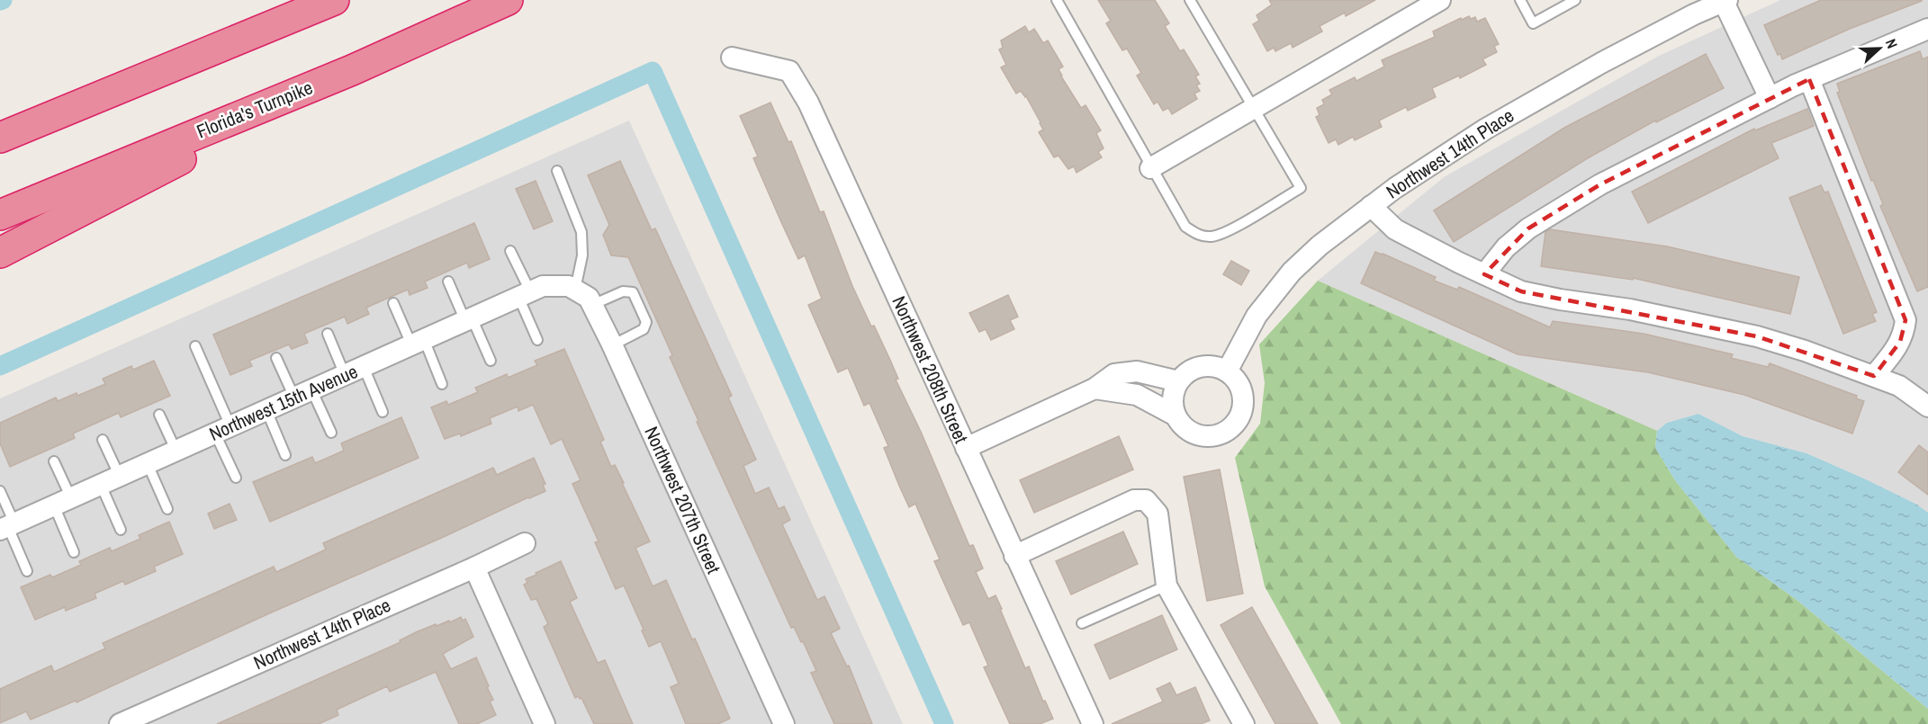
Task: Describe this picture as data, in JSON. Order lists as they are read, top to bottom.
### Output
{
  "streets": {
    "highway": ["Florida's Turnpike"],
    "street": [
      "Northwest 14th Place",
      "Northwest 208th Street",
      "Northwest 15th Avenue",
      "Northwest 207th Street"
    ]
  },
  "crossings": [
    ["Northwest 15th Avenue", "Northwest 207th Street"]
  ],
  "north": "right"
}
